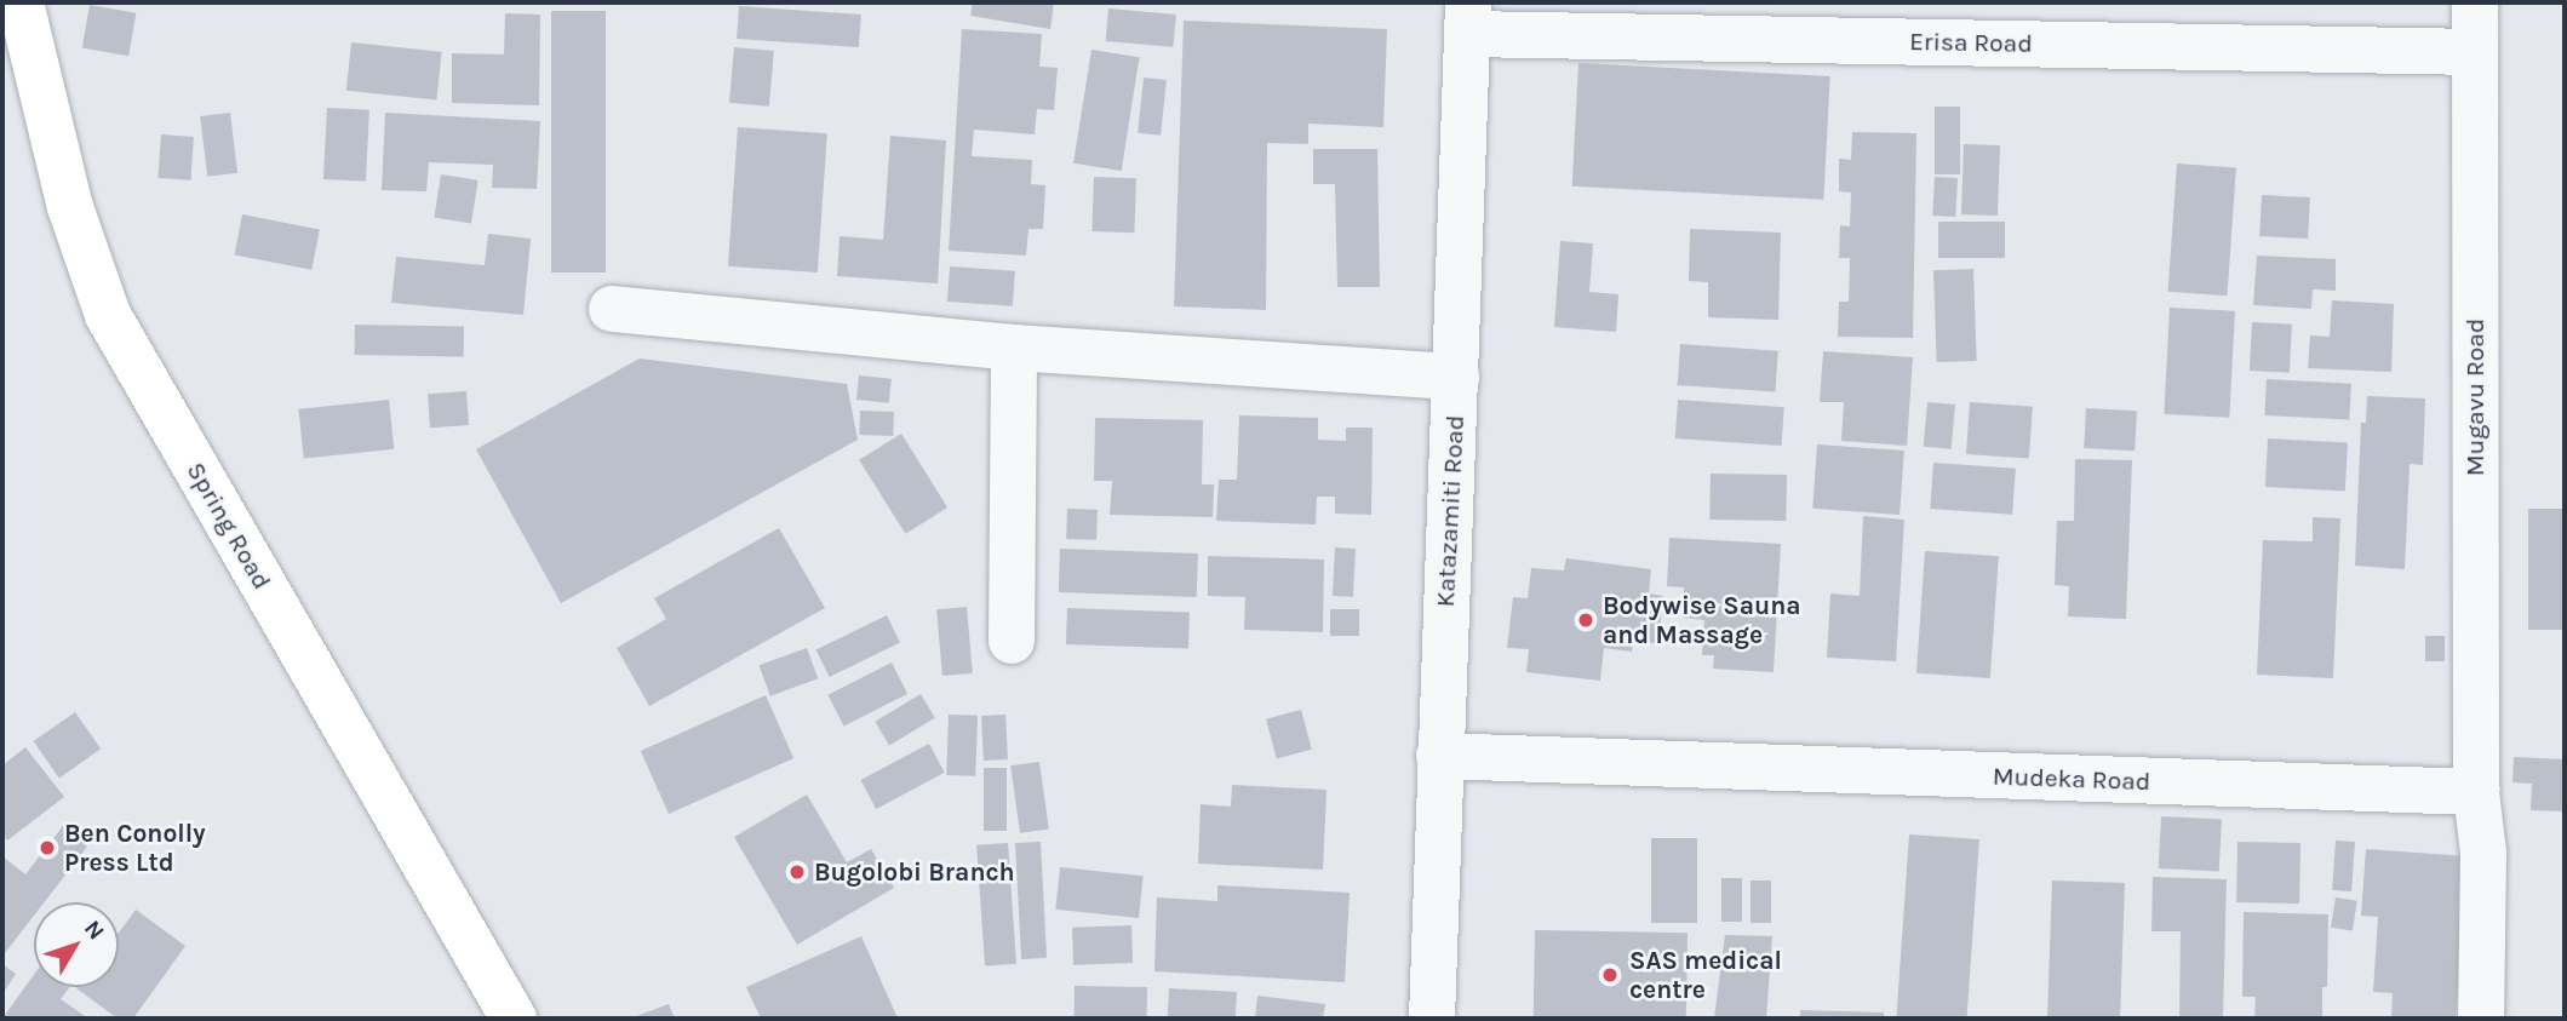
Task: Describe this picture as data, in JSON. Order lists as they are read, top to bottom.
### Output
{
  "streets": {
    "main road": ["Spring Road"],
    "street": [
      "Erisa Road",
      "Mugavu Road",
      "Katazamiti Road",
      "Mudeka Road"
    ]
  },
  "crossings": [
    ["Erisa Road", "Mugavu Road"],
    ["Erisa Road", "Katazamiti Road"],
    ["Mugavu Road", "Mudeka Road"],
    ["Katazamiti Road", "Mudeka Road"]
  ],
  "places": [
    "Bodywise Sauna and Massage",
    "Ben Conolly Press Ltd",
    "Bugolobi Branch",
    "SAS medical centre"
  ],
  "north": "top right"
}
